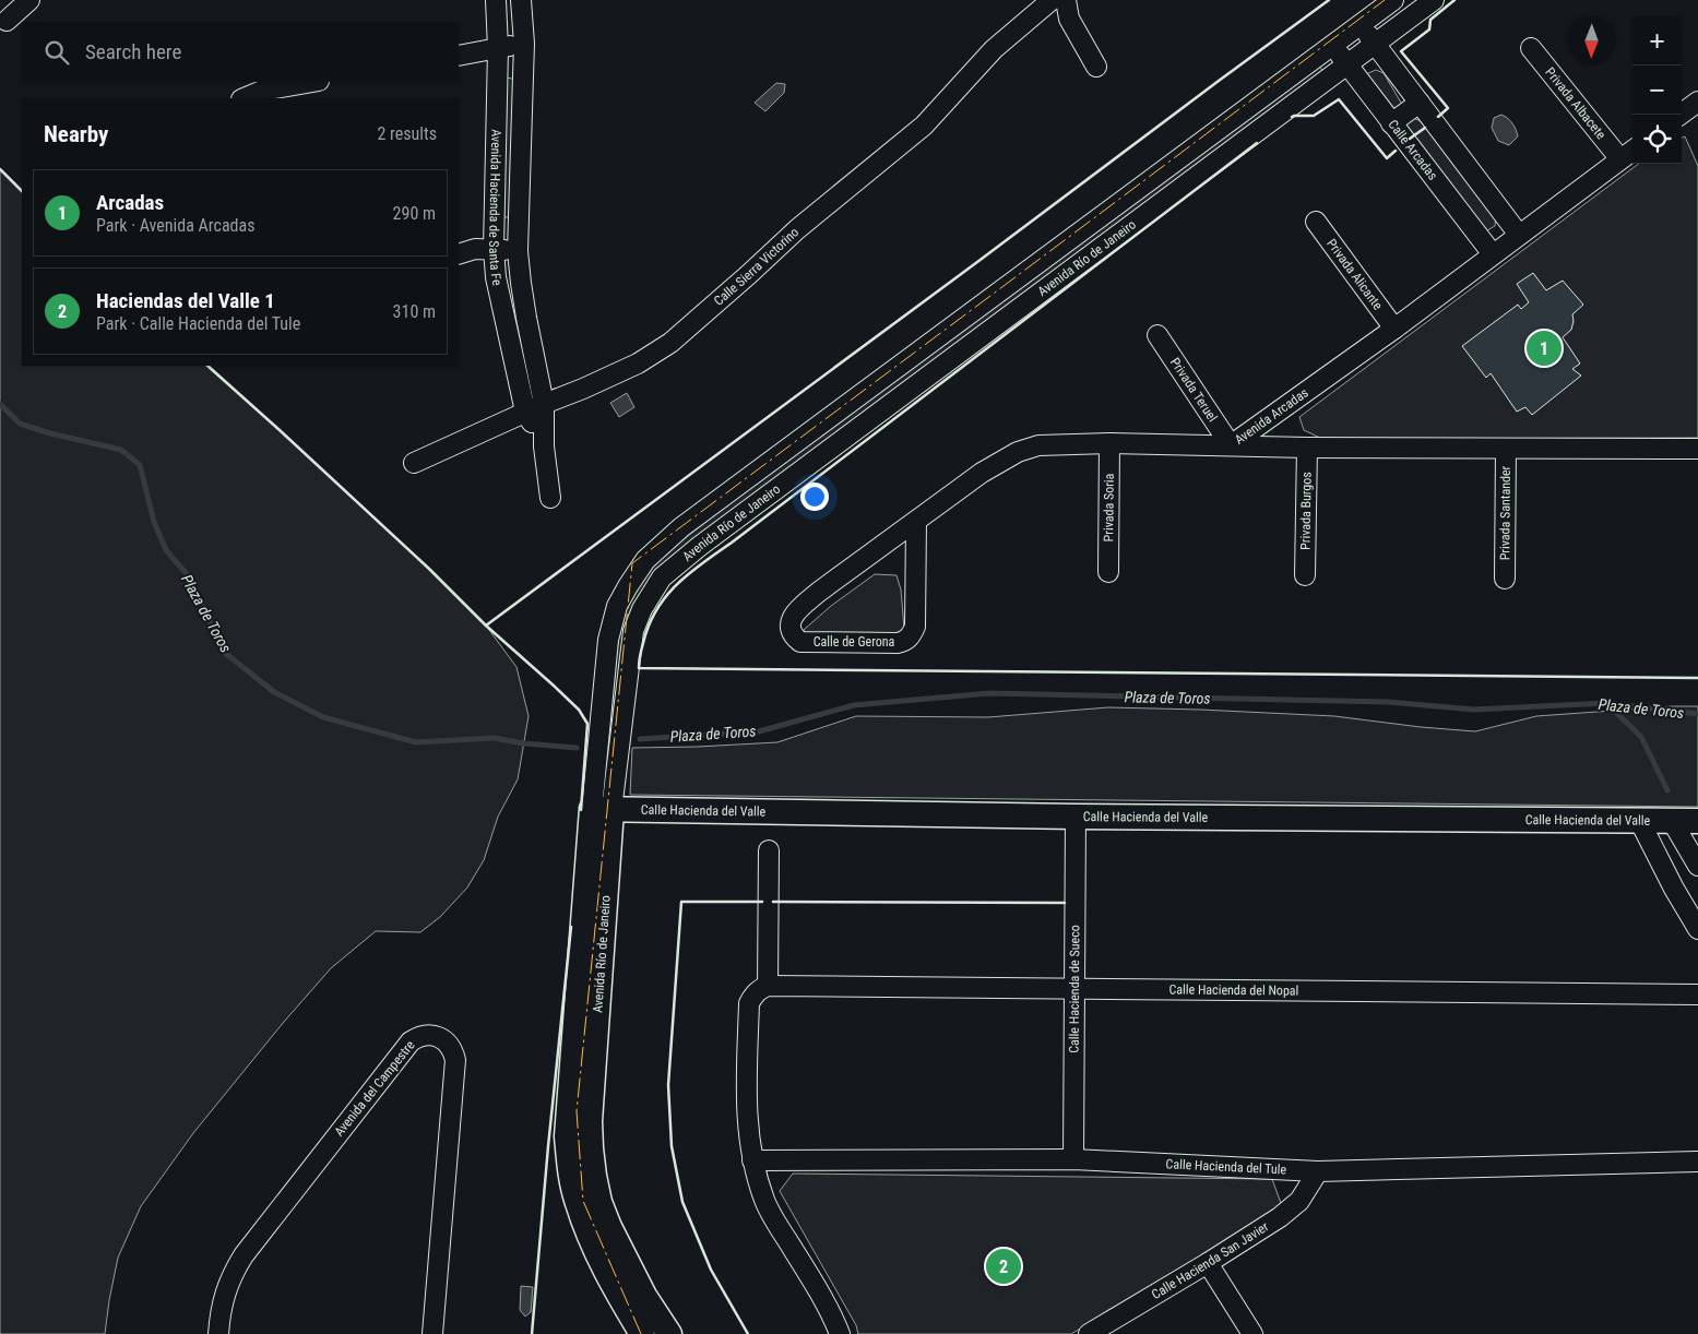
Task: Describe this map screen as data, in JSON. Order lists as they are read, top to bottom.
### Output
{
  "streets": {
    "main road": ["Avenida Río de Janeiro", "Calle Hacienda del Valle"],
    "street": [
      "Privada Albacete",
      "Calle Arcadas",
      "Avenida Hacienda de Santa Fe",
      "Calle Sierra Victorino",
      "Privada Alicante",
      "Privada Teruel",
      "Avenida Arcadas",
      "Privada Soria",
      "Privada Burgos",
      "Privada Santander",
      "Calle de Gerona",
      "Calle Hacienda de Sueco",
      "Calle Hacienda del Nopal",
      "Avenida del Campestre",
      "Calle Hacienda del Tule",
      "Calle Hacienda San Javier"
    ]
  },
  "crossings": [
    ["Privada Albacete", "Avenida Arcadas"],
    ["Calle Arcadas", "Avenida Río de Janeiro"],
    ["Calle Arcadas", "Avenida Arcadas"],
    ["Avenida Hacienda de Santa Fe", "Calle Sierra Victorino"],
    ["Avenida Río de Janeiro", "Calle Hacienda del Valle"],
    ["Privada Alicante", "Avenida Arcadas"],
    ["Privada Teruel", "Avenida Arcadas"],
    ["Privada Teruel", "Calle de Gerona"],
    ["Avenida Arcadas", "Privada Burgos"],
    ["Avenida Arcadas", "Privada Santander"],
    ["Avenida Arcadas", "Calle de Gerona"],
    ["Privada Soria", "Calle de Gerona"],
    ["Calle Hacienda del Valle", "Calle Hacienda de Sueco"],
    ["Calle Hacienda de Sueco", "Calle Hacienda del Nopal"],
    ["Calle Hacienda de Sueco", "Calle Hacienda del Tule"],
    ["Calle Hacienda del Tule", "Calle Hacienda San Javier"]
  ],
  "water": ["Plaza de Toros"],
  "north": "bottom",
  "page": {
    "map_buttons": ["+", "−"],
    "search": "Search here",
    "heading": ["Nearby", "2 results"],
    "list": [
      {
        "mark": "1",
        "name": "Arcadas",
        "note": "Park · Avenida Arcadas",
        "value": "290 m"
      },
      {
        "mark": "2",
        "name": "Haciendas del Valle 1",
        "note": "Park · Calle Hacienda del Tule",
        "value": "310 m"
      }
    ],
    "pins": ["1", "2"]
  }
}
